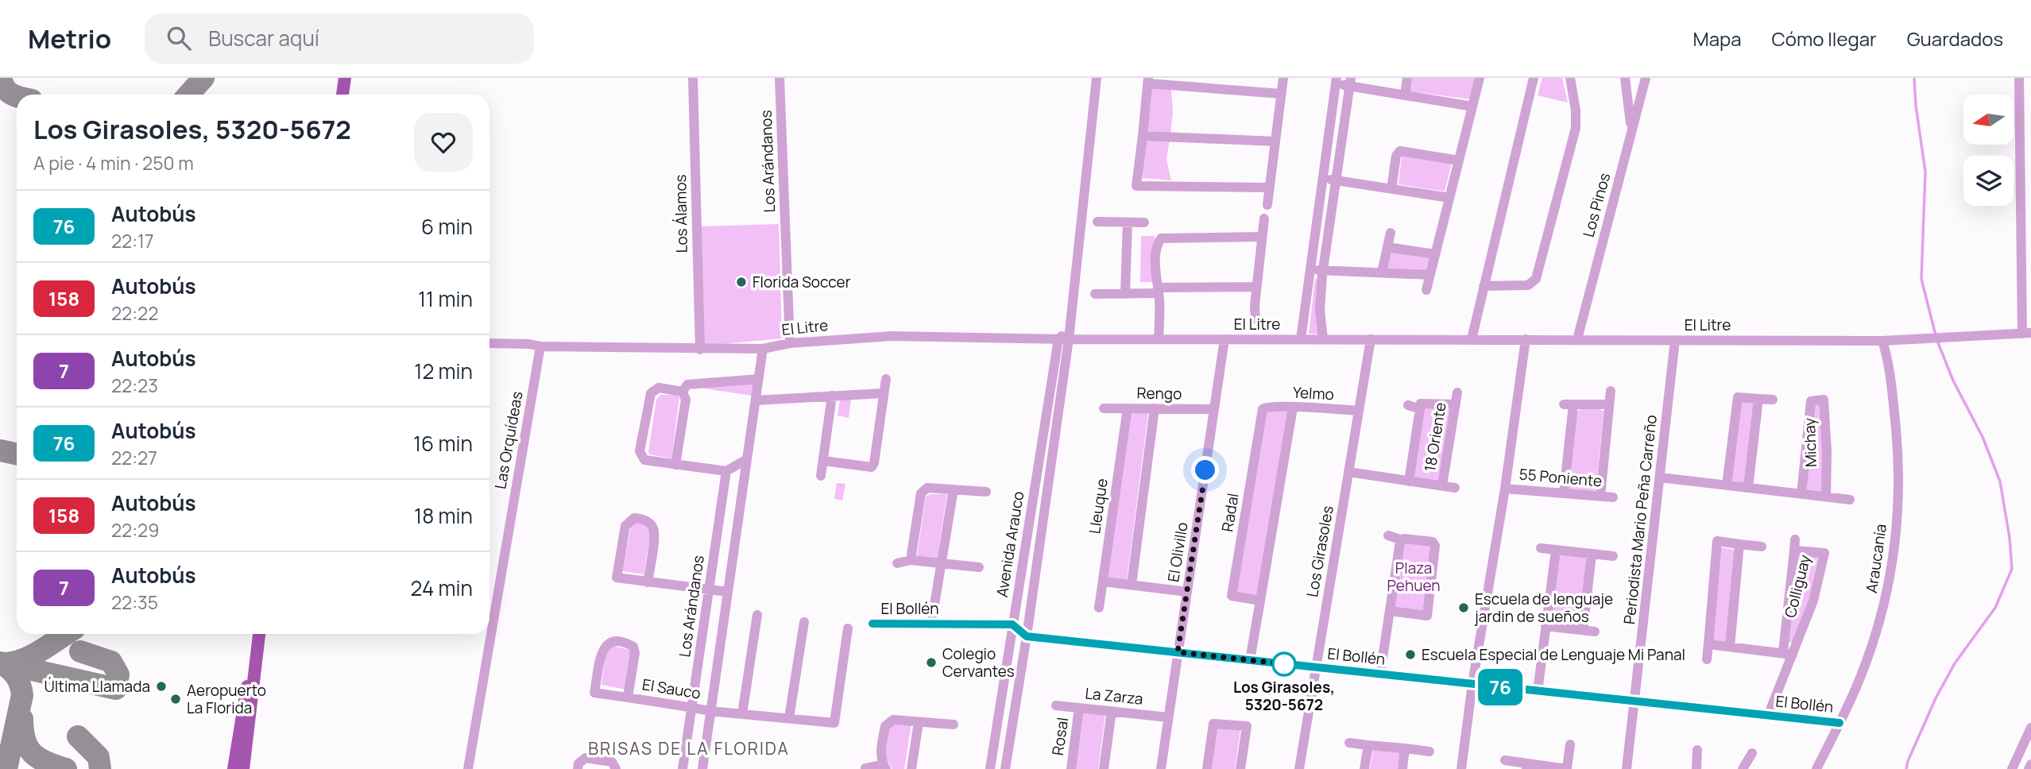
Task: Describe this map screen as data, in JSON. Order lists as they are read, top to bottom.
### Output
{
  "streets": {
    "street": [
      "Los Arándanos",
      "Los Pinos",
      "Los Álamos",
      "El Litre",
      "Rengo",
      "Yelmo",
      "18 Oriente",
      "Las Orquídeas",
      "Michay",
      "55 Poniente",
      "Lleuque",
      "Radal",
      "Periodista Mario Peña Carreño",
      "Avenida Arauco",
      "Los Girasoles",
      "El Olivillo",
      "Araucanía",
      "Colliguay",
      "El Bollén",
      "El Sauco",
      "La Zarza",
      "Rosal"
    ]
  },
  "crossings": [
    ["Los Arándanos", "El Litre"],
    ["Los Arándanos", "El Sauco"],
    ["Los Pinos", "El Litre"],
    ["Los Álamos", "El Litre"],
    ["El Litre", "Las Orquídeas"],
    ["El Litre", "Periodista Mario Peña Carreño"],
    ["El Litre", "Avenida Arauco"],
    ["El Litre", "Los Girasoles"],
    ["El Litre", "El Olivillo"],
    ["El Litre", "Araucanía"],
    ["Rengo", "Lleuque"],
    ["Rengo", "El Olivillo"],
    ["Yelmo", "Radal"],
    ["Yelmo", "Los Girasoles"],
    ["Periodista Mario Peña Carreño", "El Bollén"],
    ["Avenida Arauco", "El Bollén"],
    ["Los Girasoles", "El Bollén"],
    ["El Olivillo", "El Bollén"],
    ["El Olivillo", "La Zarza"],
    ["Araucanía", "El Bollén"],
    ["Colliguay", "El Bollén"],
    ["La Zarza", "Rosal"]
  ],
  "districts": ["BRISAS DE LA FLORIDA"],
  "parks": ["Plaza Pehuen"],
  "places": [
    "Florida Soccer",
    "Escuela de lenguaje jardin de sueños",
    "Escuela Especial de Lenguaje Mi Panal",
    "Colegio Cervantes",
    "Los Girasoles, 5320-5672",
    "Última Llamada",
    "Aeropuerto La Florida"
  ],
  "lines": ["bus line 76"],
  "north": "left",
  "page": {
    "header": "Metrio",
    "search": "Buscar aquí",
    "nav": ["Mapa", "Cómo llegar", "Guardados"],
    "on_map": "76",
    "heading": ["Los Girasoles, 5320-5672", "A pie · 4 min · 250 m"],
    "list": [
      {
        "mark": "76",
        "name": "Autobús",
        "note": "22:17",
        "value": "6 min"
      },
      {
        "mark": "158",
        "name": "Autobús",
        "note": "22:22",
        "value": "11 min"
      },
      {
        "mark": "7",
        "name": "Autobús",
        "note": "22:23",
        "value": "12 min"
      },
      {
        "mark": "76",
        "name": "Autobús",
        "note": "22:27",
        "value": "16 min"
      },
      {
        "mark": "158",
        "name": "Autobús",
        "note": "22:29",
        "value": "18 min"
      },
      {
        "mark": "7",
        "name": "Autobús",
        "note": "22:35",
        "value": "24 min"
      }
    ]
  }
}
